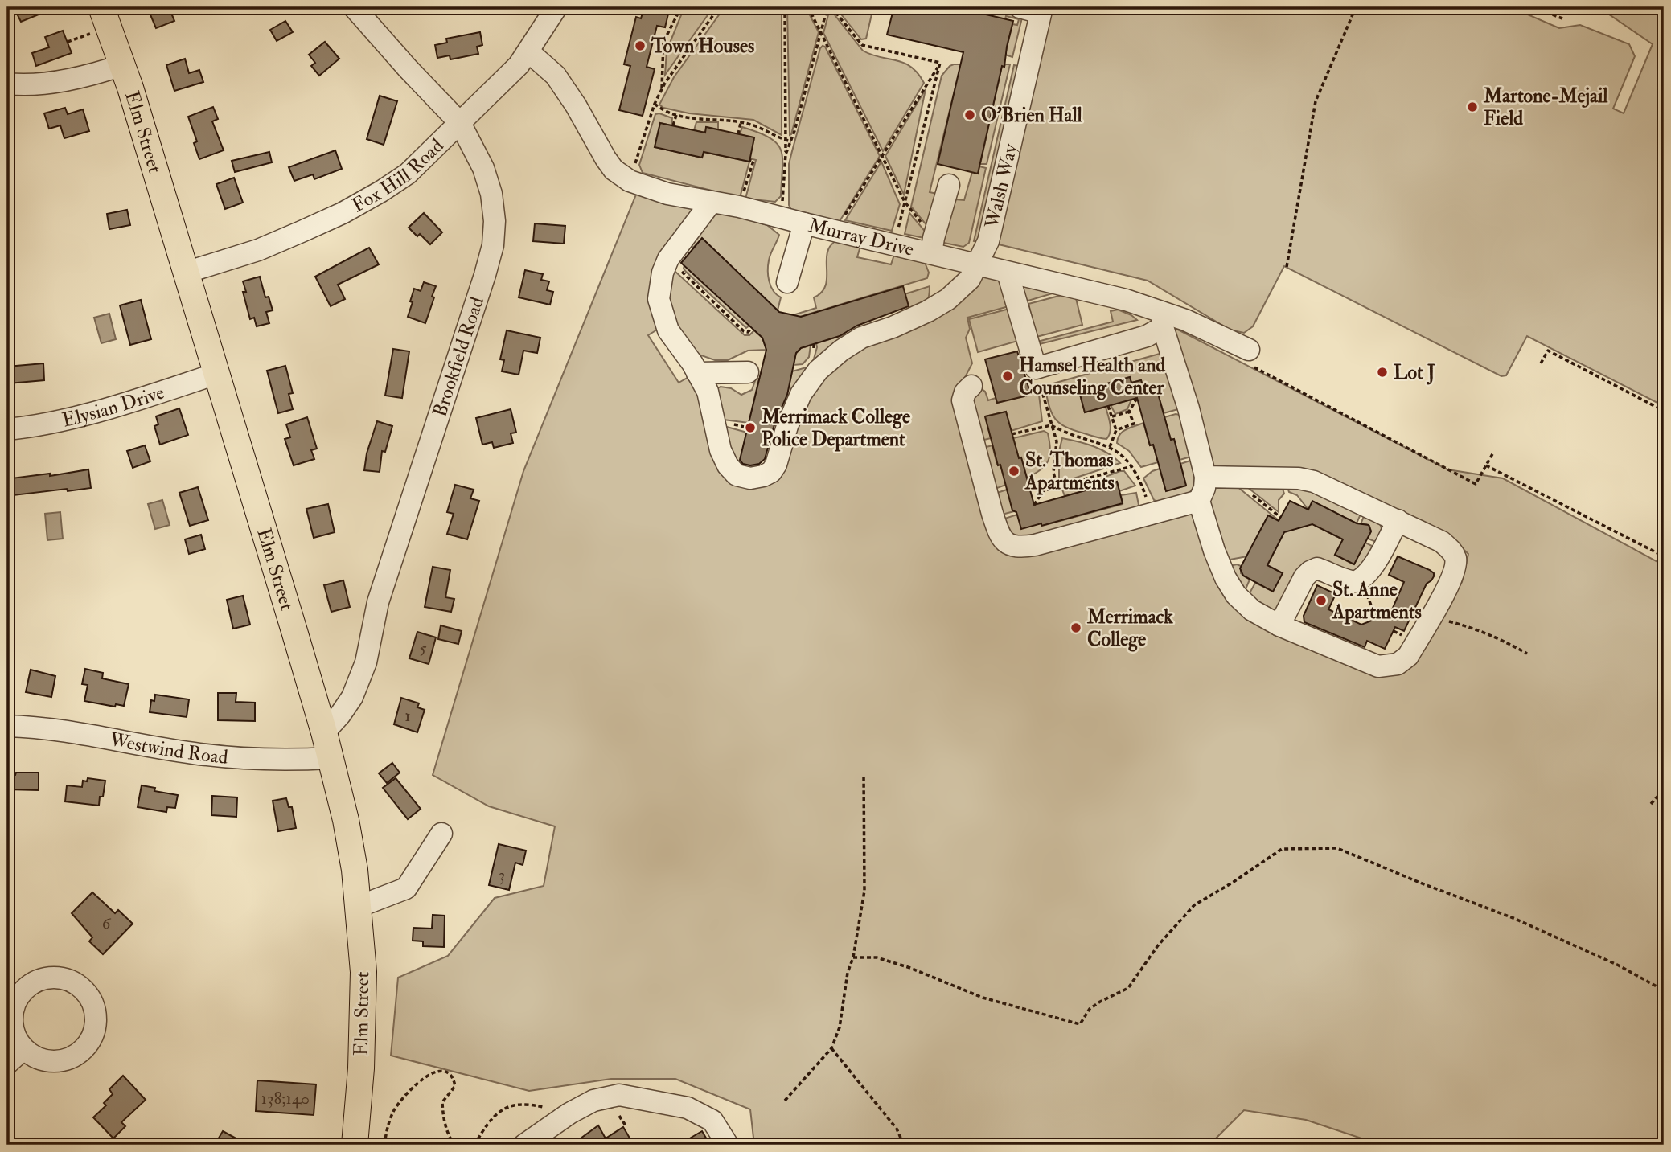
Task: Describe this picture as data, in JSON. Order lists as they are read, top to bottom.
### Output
{
  "streets": {
    "main road": ["Elm Street"],
    "street": [
      "Fox Hill Road",
      "Walsh Way",
      "Murray Drive",
      "Brookfield Road",
      "Elysian Drive",
      "Westwind Road"
    ]
  },
  "crossings": [
    ["Elm Street", "Fox Hill Road"],
    ["Elm Street", "Brookfield Road"],
    ["Elm Street", "Elysian Drive"],
    ["Elm Street", "Westwind Road"],
    ["Fox Hill Road", "Murray Drive"],
    ["Fox Hill Road", "Brookfield Road"],
    ["Walsh Way", "Murray Drive"]
  ],
  "places": [
    "Town Houses",
    "Martone-Mejail Field",
    "O'Brien Hall",
    "Lot J",
    "Hamsel Health and Counseling Center",
    "Merrimack College Police Department",
    "St. Thomas Apartments",
    "St. Anne Apartments",
    "Merrimack College"
  ],
  "house_numbers": [
    "5",
    "1",
    "3",
    "6",
    "138;140"
  ]
}
